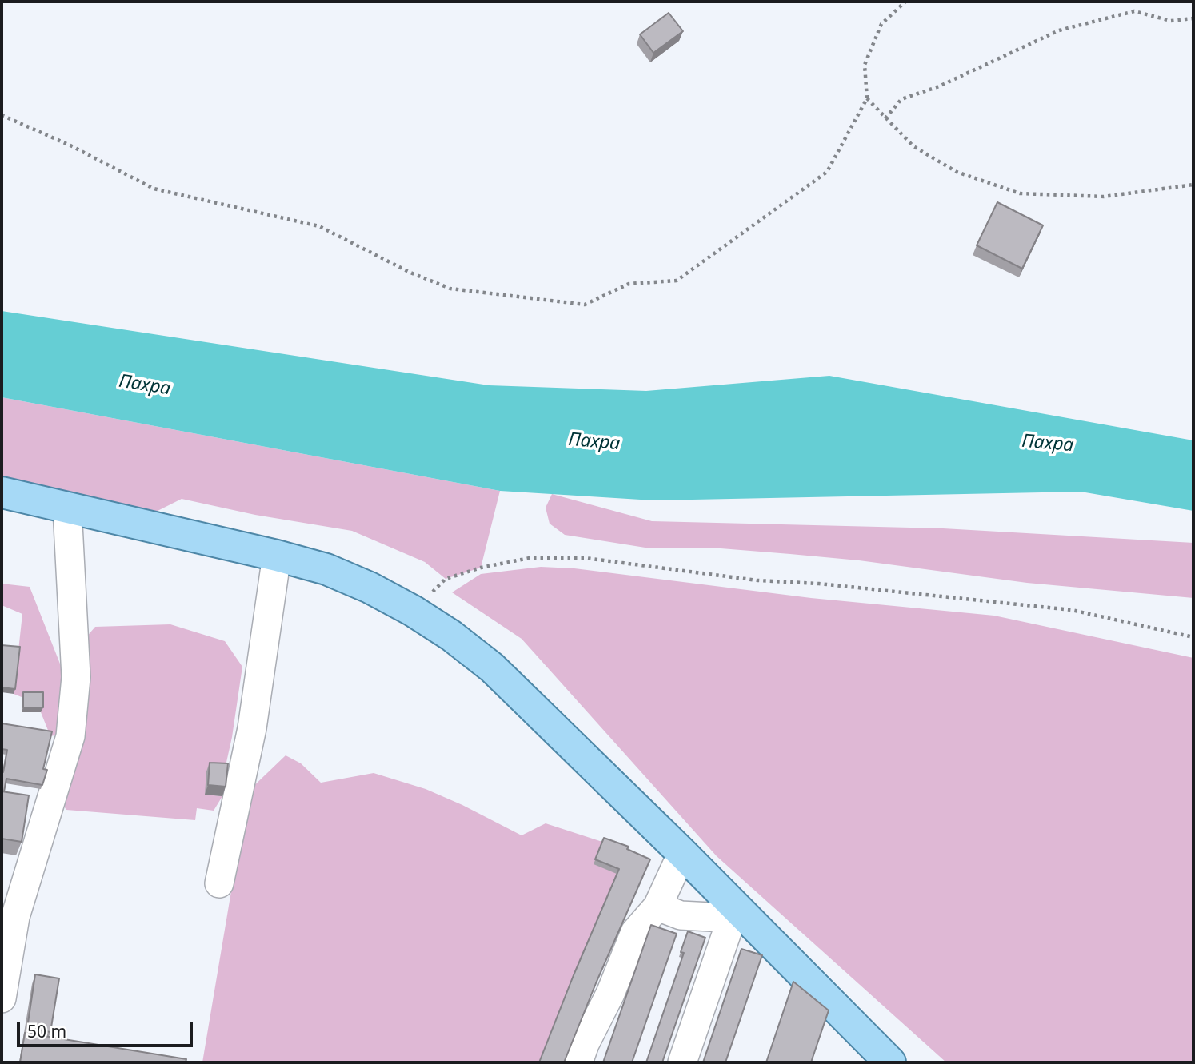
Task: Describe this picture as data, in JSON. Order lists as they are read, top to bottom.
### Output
{
  "water": ["Пахра"],
  "scale_bar": "50 m"
}
